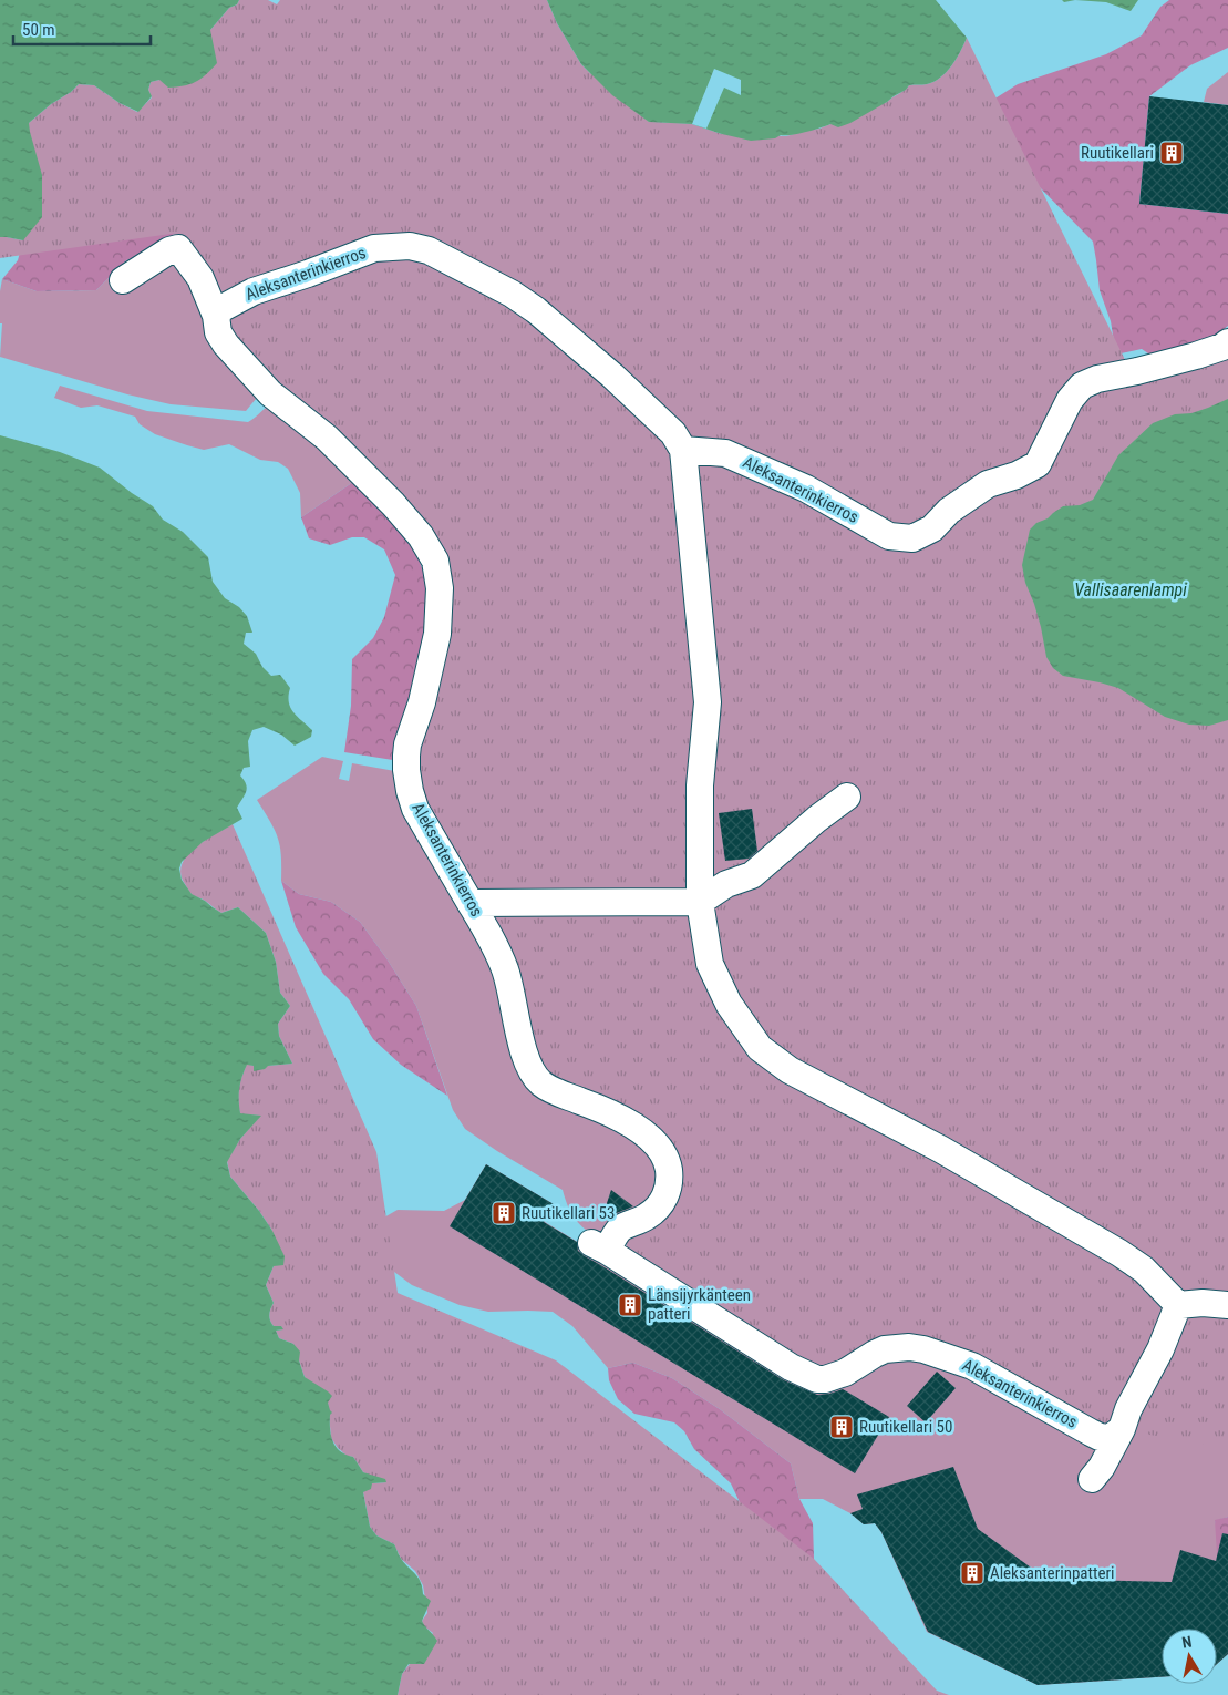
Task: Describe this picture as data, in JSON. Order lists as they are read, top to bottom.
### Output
{
  "streets": {
    "lane": ["Aleksanterinkierros"]
  },
  "water": ["Vallisaarenlampi"],
  "places": {
    "building": [
      "Ruutikellari",
      "Ruutikellari 53",
      "Länsijyrkänteen patteri",
      "Ruutikellari 50",
      "Aleksanterinpatteri"
    ]
  },
  "scale_bar": "50 m",
  "north": "top"
}
